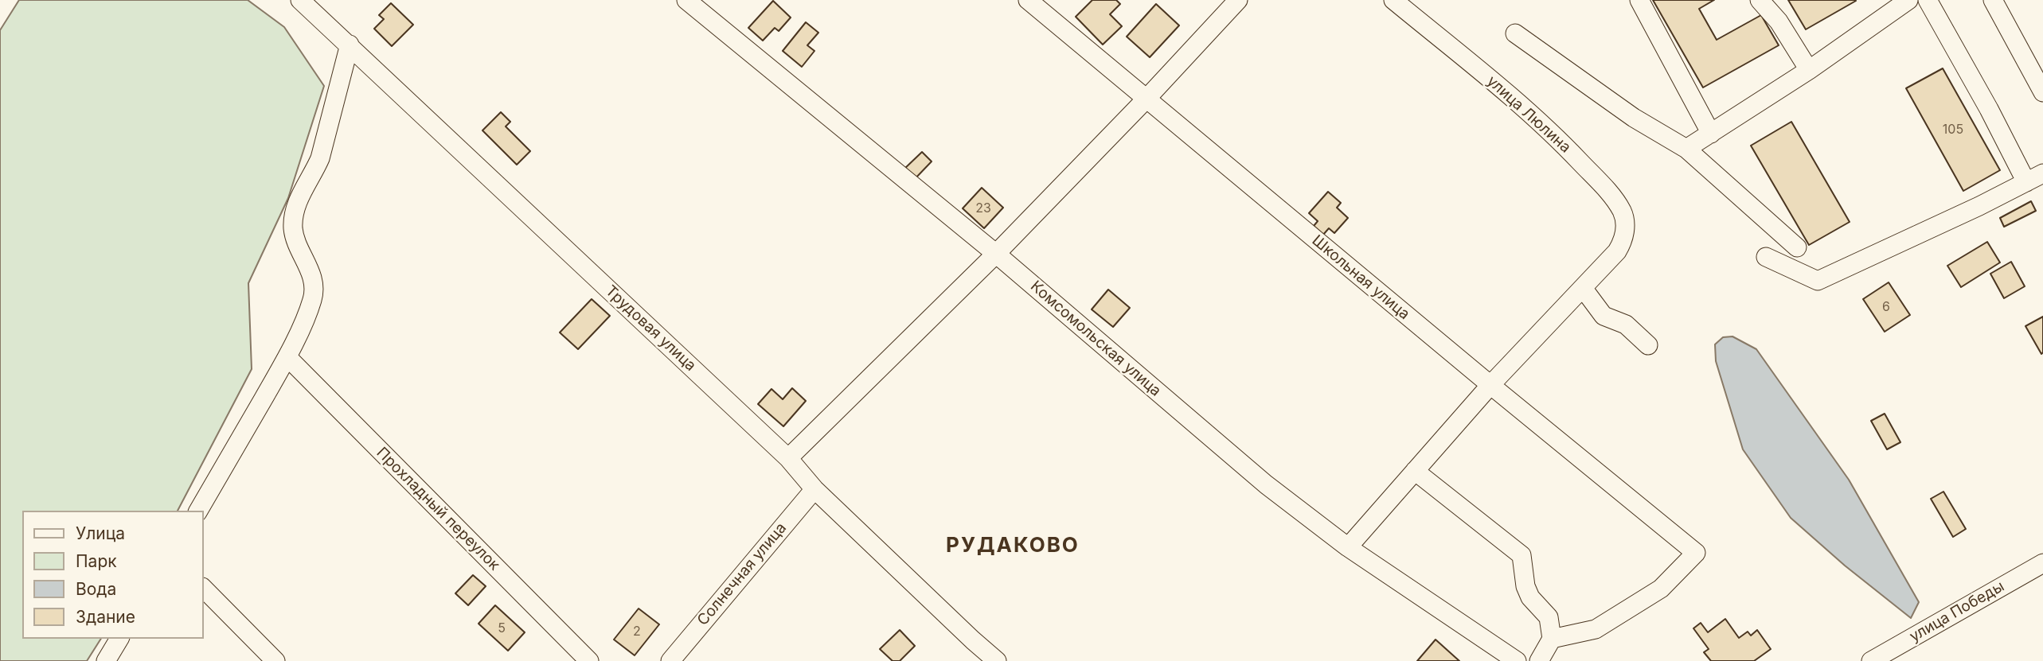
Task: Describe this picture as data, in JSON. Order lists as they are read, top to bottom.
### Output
{
  "streets": {
    "street": [
      "улица Люлина",
      "Школьная улица",
      "Трудовая улица",
      "Комсомольская улица",
      "Прохладный переулок",
      "Солнечная улица",
      "улица Победы"
    ]
  },
  "crossings": [
    ["Трудовая улица", "Солнечная улица"]
  ],
  "districts": ["РУДАКОВО"],
  "house_numbers": [
    "105",
    "23",
    "6",
    "5",
    "2"
  ],
  "legend": [
    "Улица",
    "Парк",
    "Вода",
    "Здание"
  ]
}
